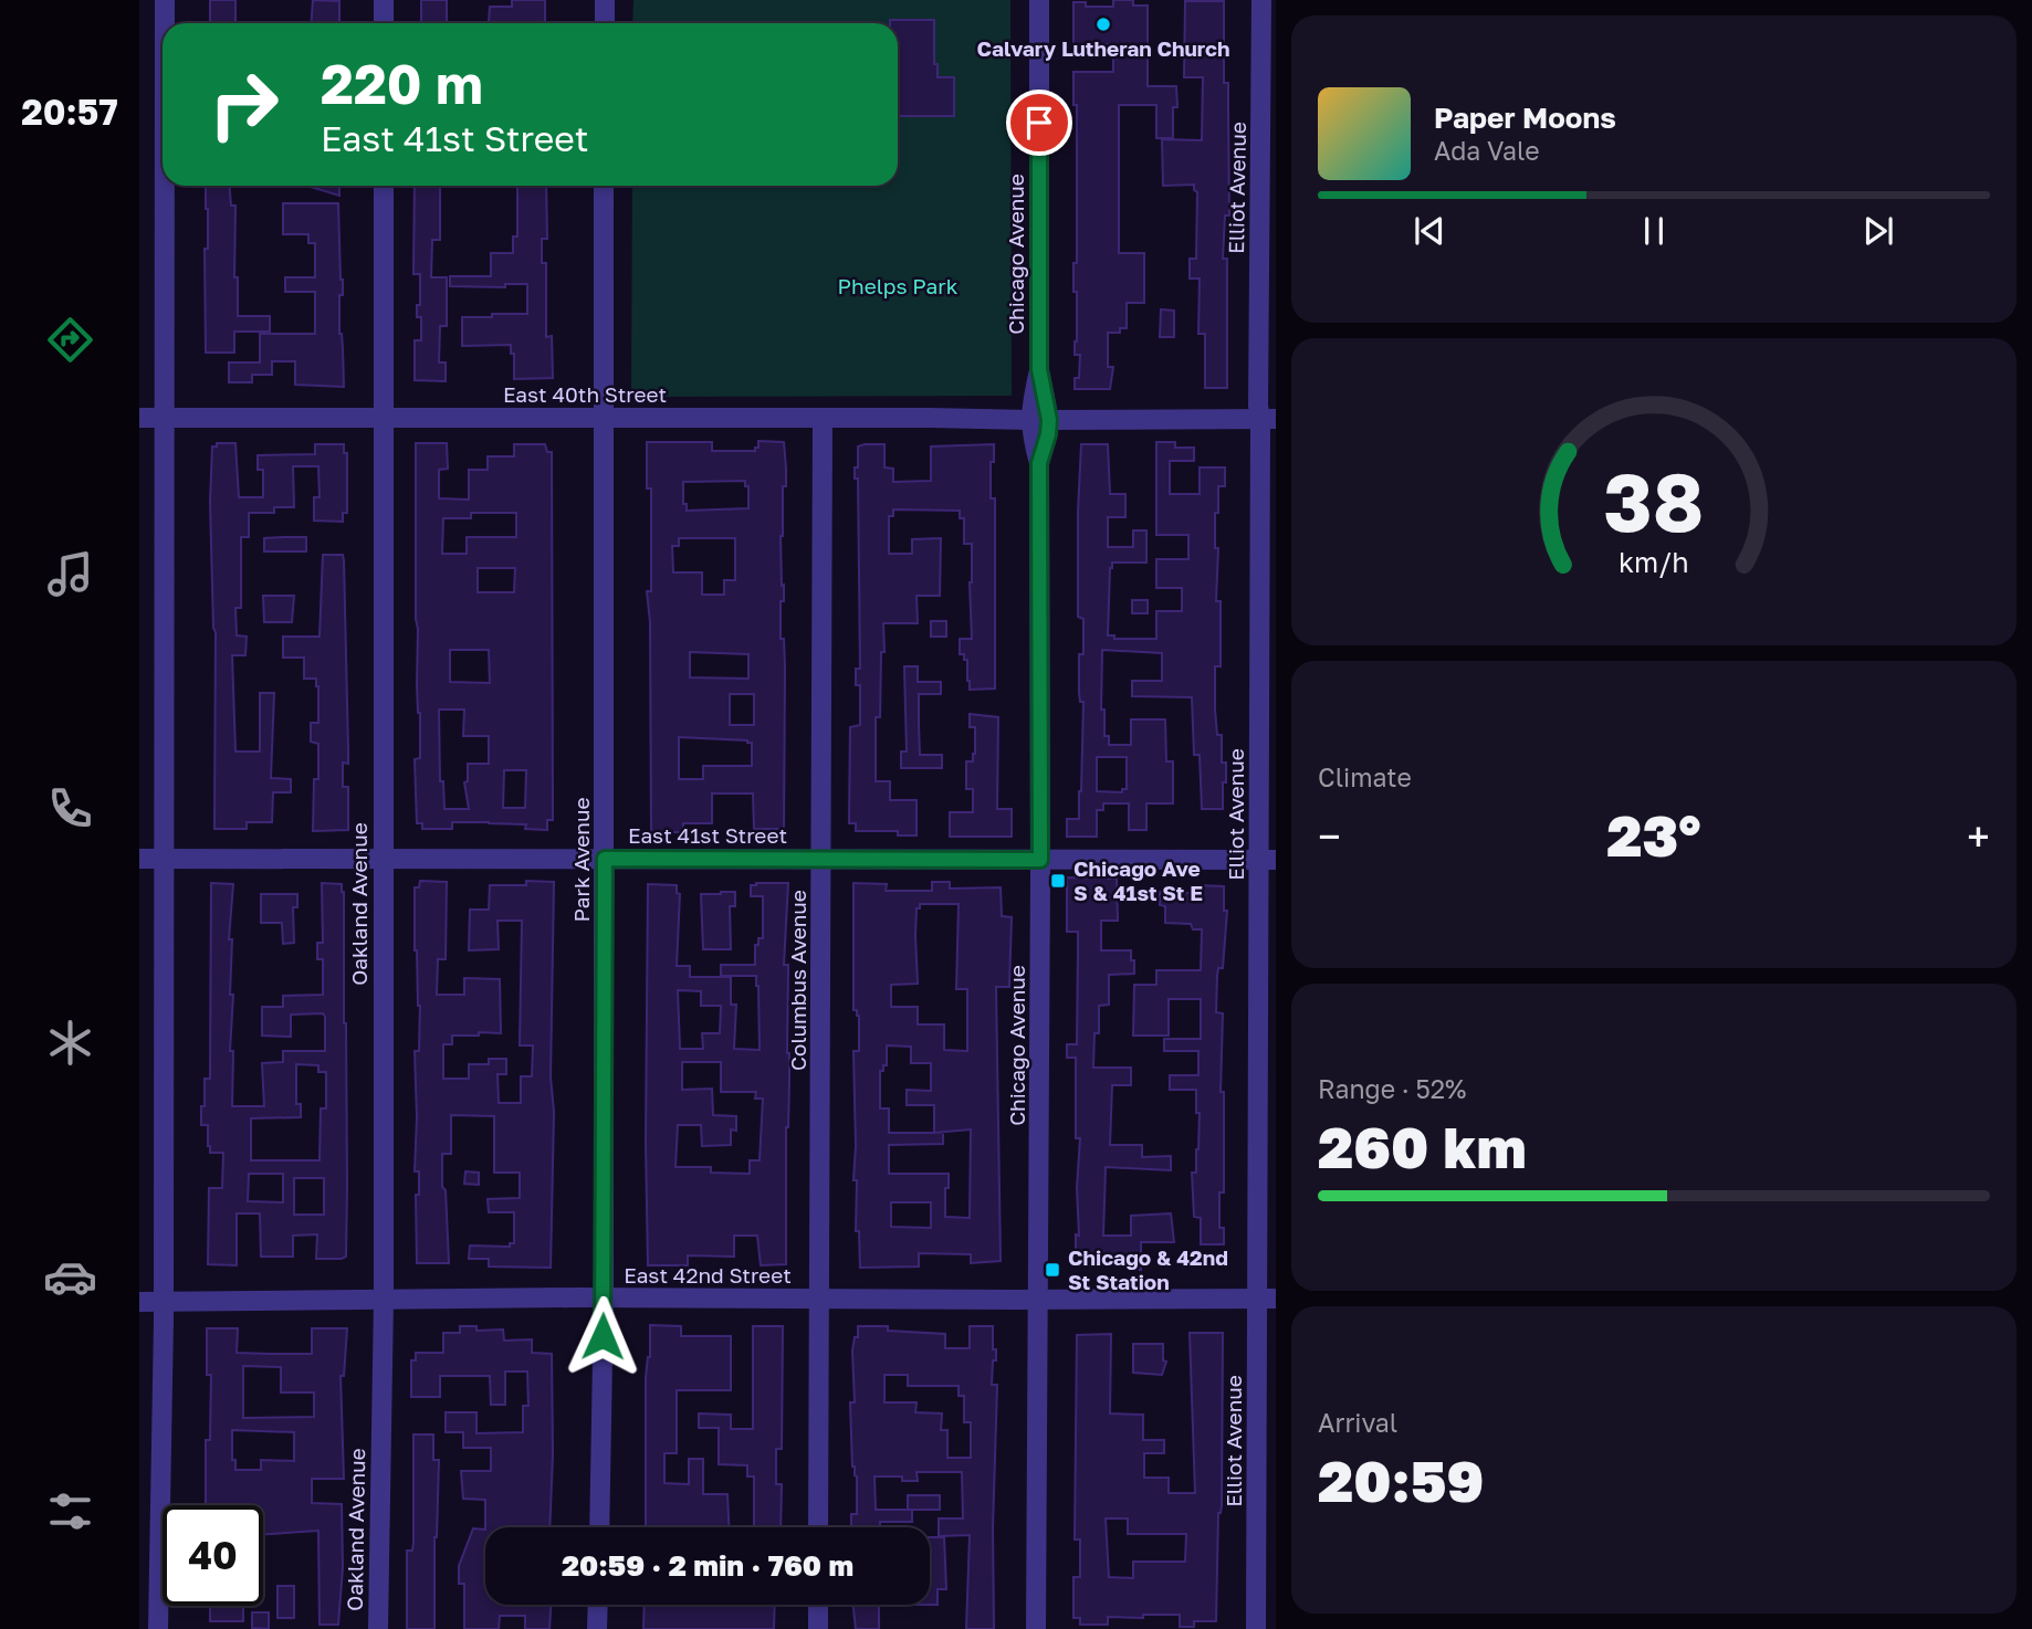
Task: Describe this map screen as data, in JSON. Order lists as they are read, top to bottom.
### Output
{
  "streets": {
    "street": [
      "Elliot Avenue",
      "Chicago Avenue",
      "East 40th Street",
      "East 41st Street",
      "Park Avenue",
      "Oakland Avenue",
      "Columbus Avenue",
      "East 42nd Street"
    ]
  },
  "crossings": [
    ["Elliot Avenue", "East 40th Street"],
    ["Elliot Avenue", "East 41st Street"],
    ["Elliot Avenue", "East 42nd Street"],
    ["Chicago Avenue", "East 40th Street"],
    ["Chicago Avenue", "East 41st Street"],
    ["Chicago Avenue", "East 42nd Street"],
    ["East 40th Street", "Park Avenue"],
    ["East 40th Street", "Oakland Avenue"],
    ["East 40th Street", "Columbus Avenue"],
    ["East 41st Street", "Park Avenue"],
    ["East 41st Street", "Oakland Avenue"],
    ["East 41st Street", "Columbus Avenue"],
    ["Park Avenue", "East 42nd Street"],
    ["Oakland Avenue", "East 42nd Street"],
    ["Columbus Avenue", "East 42nd Street"]
  ],
  "parks": ["Phelps Park"],
  "places": {
    "other": ["Calvary Lutheran Church"],
    "transit": ["Chicago Ave S & 41st St E", "Chicago & 42nd St Station"]
  },
  "page": {
    "tabs": "20:57",
    "turn": ["220 m", "East 41st Street"],
    "song": ["Paper Moons", "Ada Vale"],
    "tile": [
      "Climate",
      ["Range · 52%", "260 km"],
      ["Arrival", "20:59"]
    ],
    "heat": ["−", "23°", "+"],
    "limit": "40",
    "trip": "20:59 · 2 min · 760 m",
    "gauge": ["38", "km/h"]
  }
}
